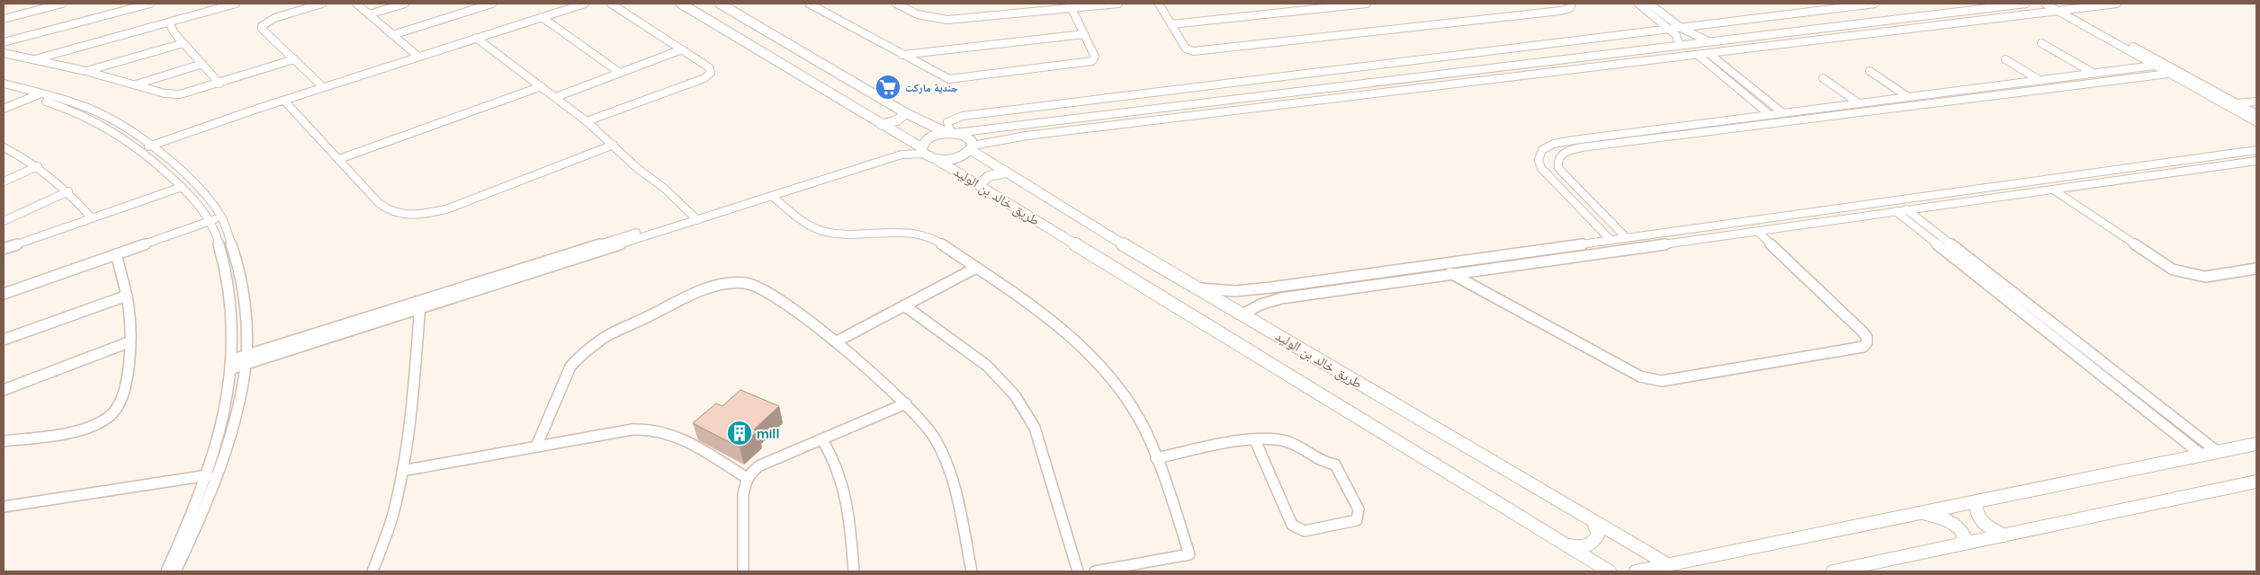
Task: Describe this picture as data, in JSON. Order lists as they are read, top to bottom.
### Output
{
  "streets": {
    "street": ["طريق خالد بن الوليد"]
  },
  "places": {
    "supermarket": ["جندية ماركت"],
    "building": ["mill"]
  }
}
